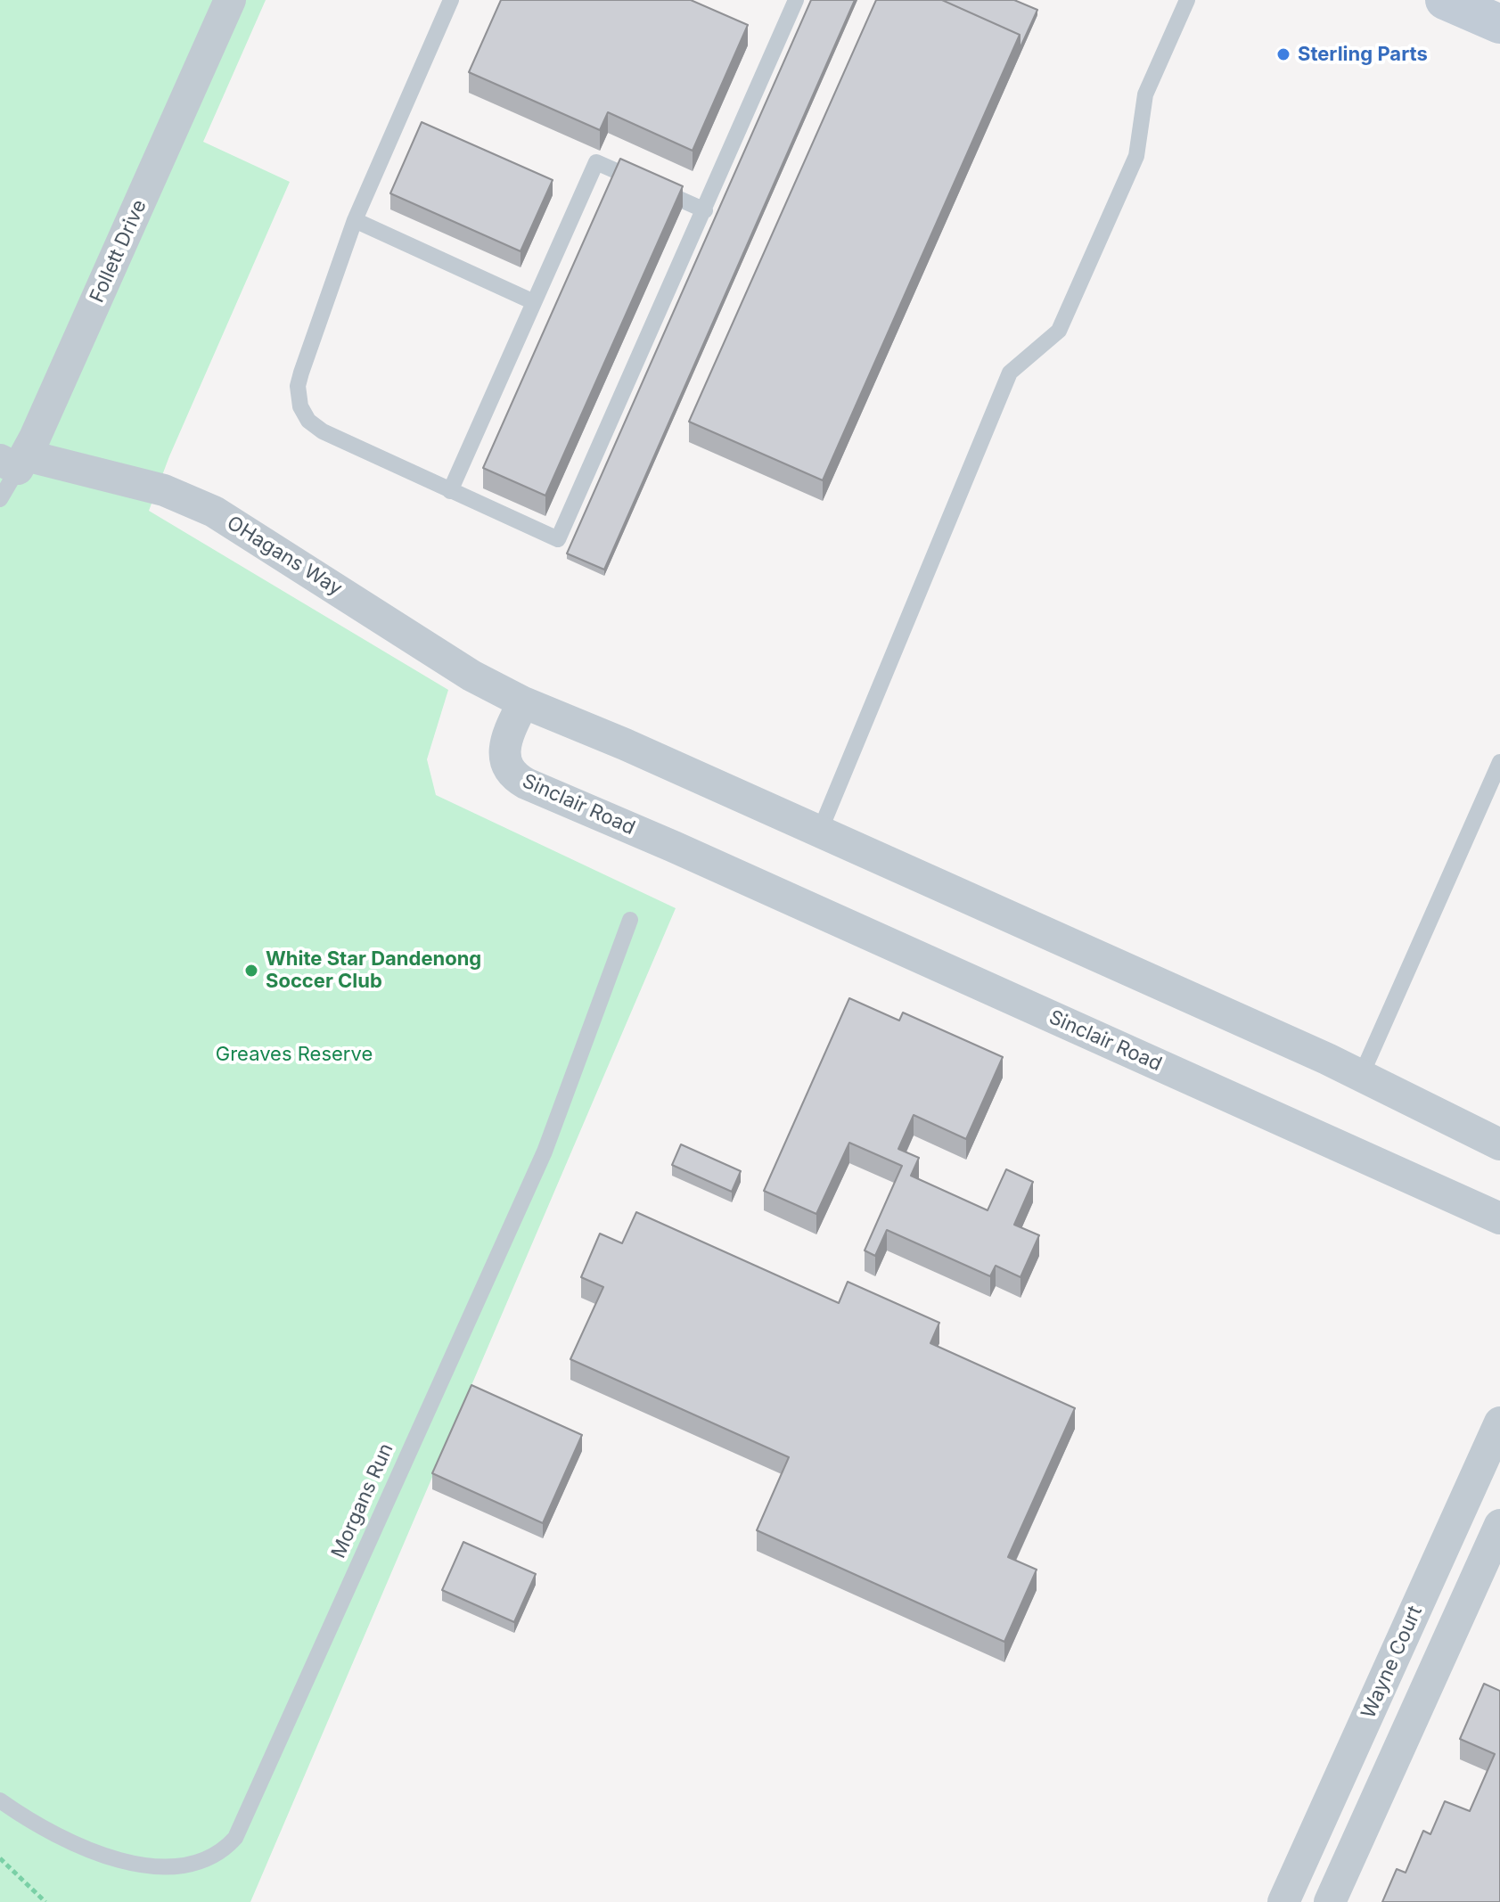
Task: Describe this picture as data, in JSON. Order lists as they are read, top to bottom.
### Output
{
  "streets": {
    "street": [
      "Follett Drive",
      "OHagans Way",
      "Sinclair Road",
      "Wayne Court"
    ],
    "lane": ["Morgans Run"]
  },
  "crossings": [
    ["Follett Drive", "OHagans Way"],
    ["OHagans Way", "Sinclair Road"]
  ],
  "parks": ["Greaves Reserve"],
  "places": ["Sterling Parts", "White Star Dandenong Soccer Club"]
}
